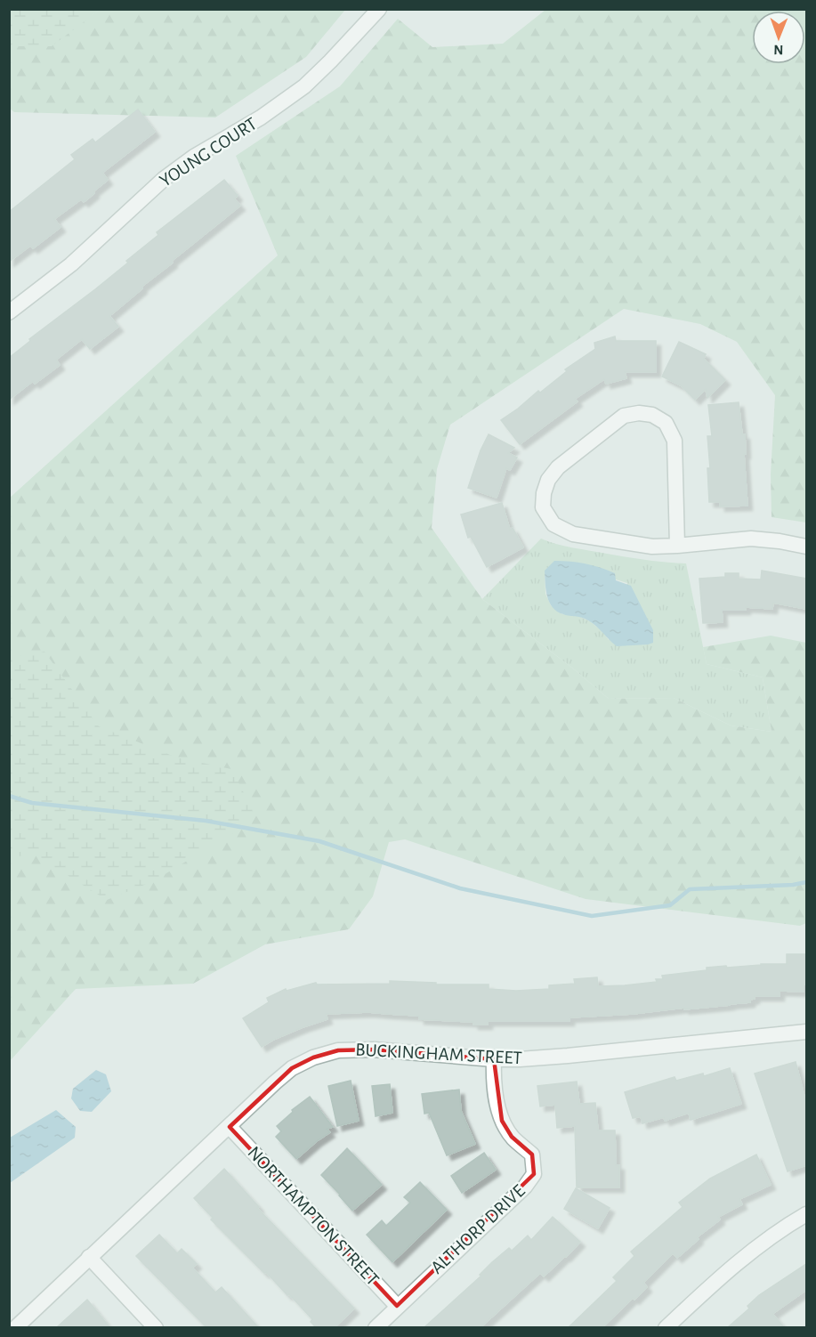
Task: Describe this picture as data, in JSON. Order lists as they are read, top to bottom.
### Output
{
  "streets": {
    "street": [
      "YOUNG COURT",
      "BUCKINGHAM STREET",
      "NORTHAMPTON STREET",
      "ALTHORP DRIVE"
    ]
  },
  "crossings": [
    ["BUCKINGHAM STREET", "NORTHAMPTON STREET"],
    ["BUCKINGHAM STREET", "ALTHORP DRIVE"],
    ["NORTHAMPTON STREET", "ALTHORP DRIVE"]
  ],
  "north": "bottom"
}
